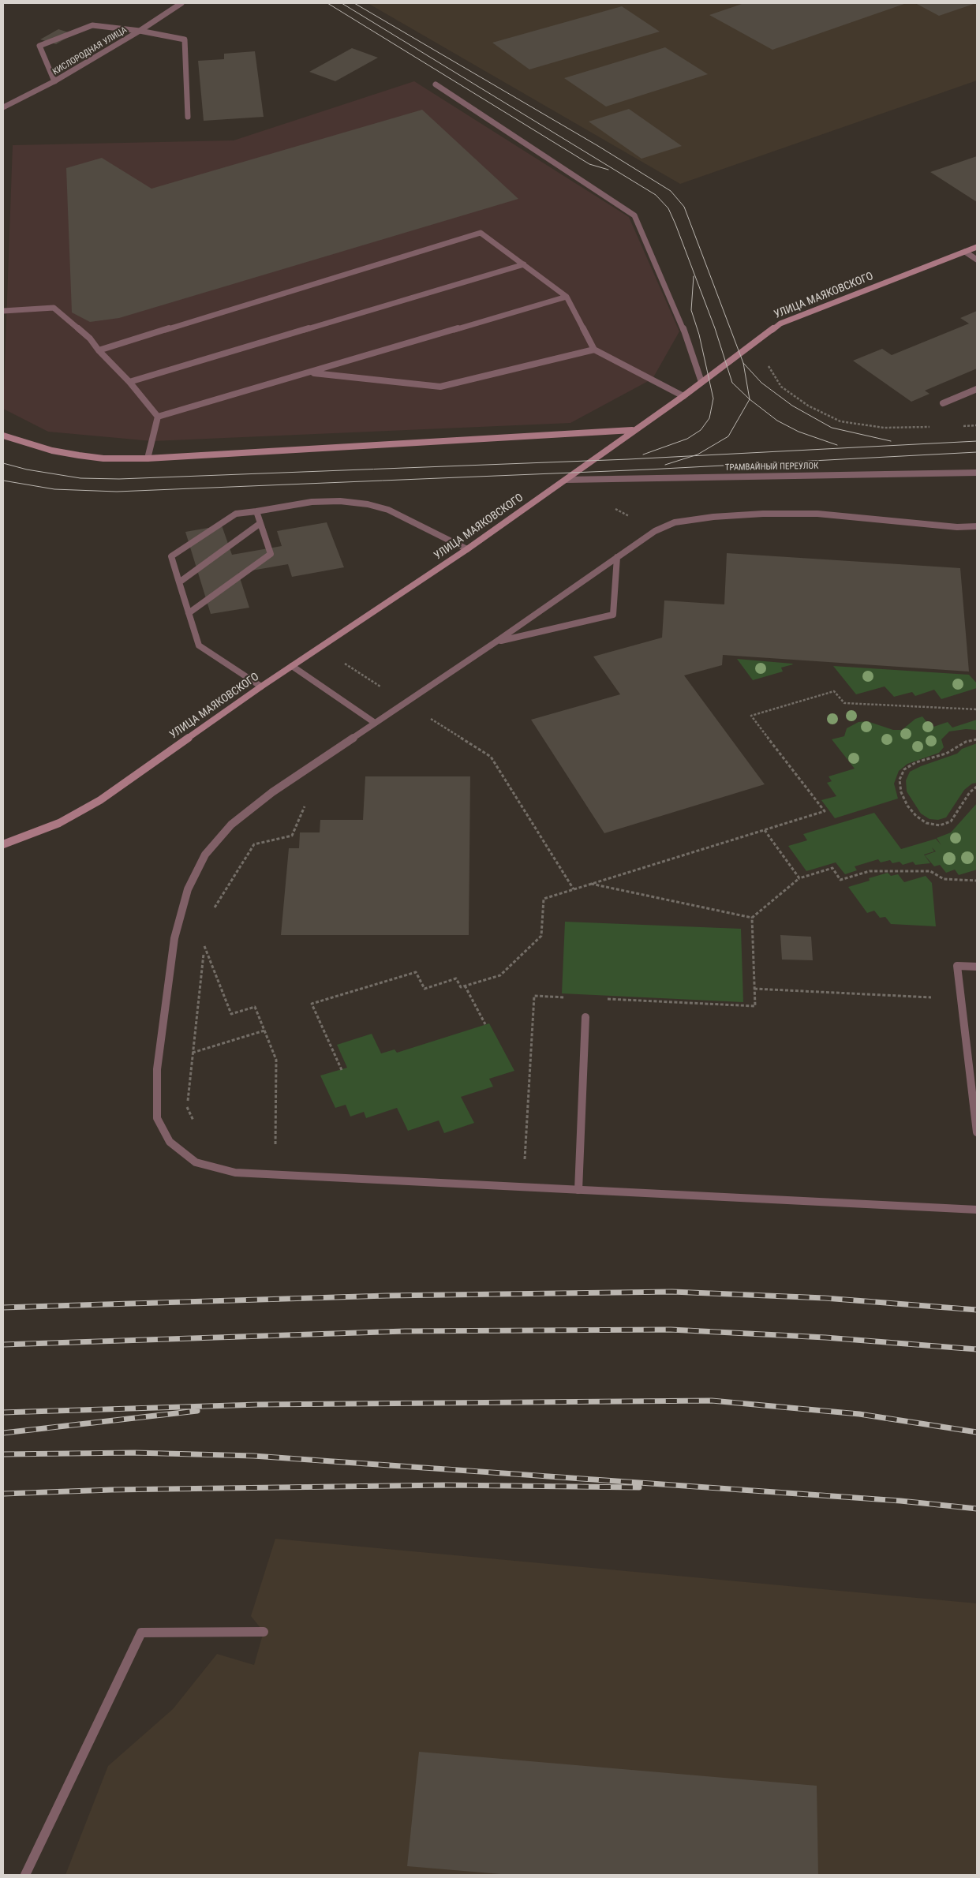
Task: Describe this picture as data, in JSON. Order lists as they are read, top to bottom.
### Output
{
  "streets": {
    "street": ["КИСЛОРОДНАЯ УЛИЦА", "УЛИЦА МАЯКОВСКОГО", "ТРАМВАЙНЫЙ ПЕРЕУЛОК"]
  },
  "crossings": [
    ["УЛИЦА МАЯКОВСКОГО", "ТРАМВАЙНЫЙ ПЕРЕУЛОК"]
  ]
}
